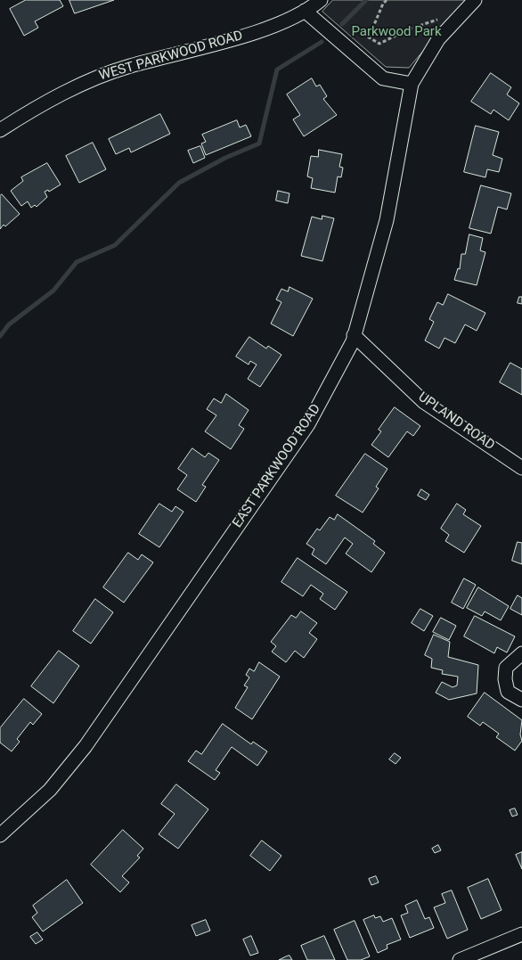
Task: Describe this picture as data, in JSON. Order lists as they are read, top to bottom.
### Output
{
  "streets": {
    "street": ["WEST PARKWOOD ROAD", "UPLAND ROAD", "EAST PARKWOOD ROAD"]
  },
  "crossings": [
    ["UPLAND ROAD", "EAST PARKWOOD ROAD"]
  ],
  "parks": ["Parkwood Park"]
}
